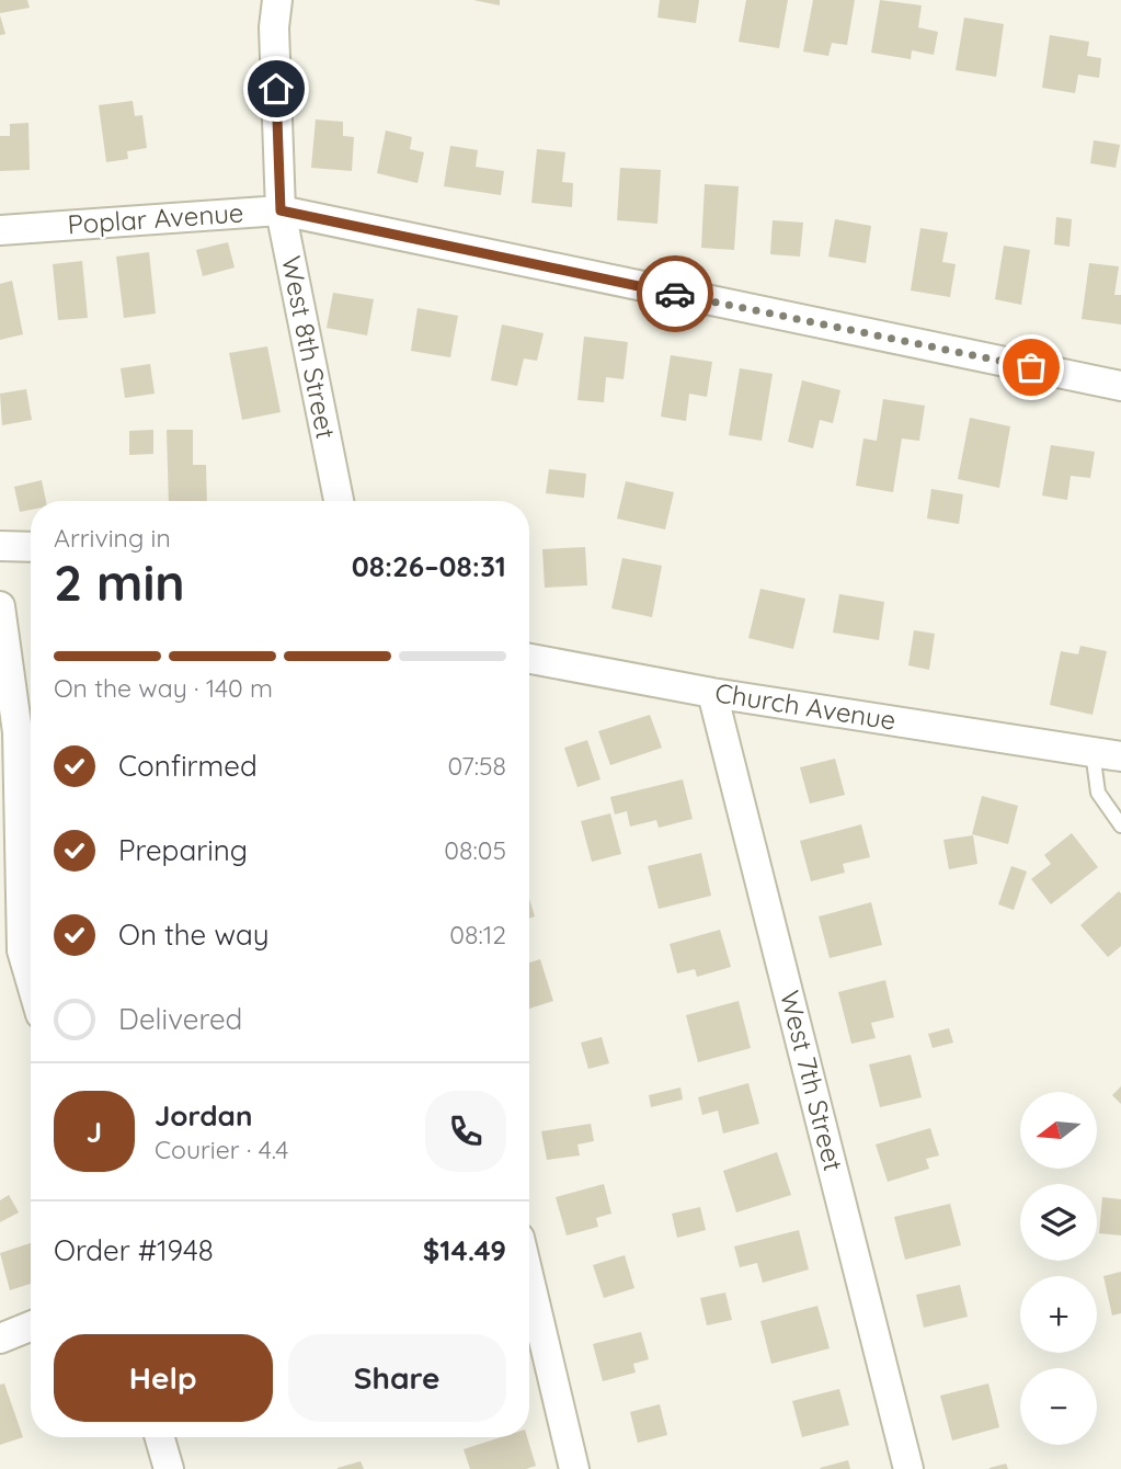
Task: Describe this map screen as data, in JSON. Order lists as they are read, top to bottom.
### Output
{
  "streets": {
    "street": [
      "Poplar Avenue",
      "West 8th Street",
      "Church Avenue",
      "West 7th Street"
    ]
  },
  "crossings": [
    ["Poplar Avenue", "West 8th Street"],
    ["Church Avenue", "West 7th Street"]
  ],
  "north": "left",
  "page": {
    "heading": ["2 min", "Arriving in", "08:26–08:31"],
    "panel": [
      "Jordan",
      "Courier · 4.4",
      "Order #1948",
      "$14.49"
    ],
    "bar": "On the way · 140 m",
    "list": [
      ["Confirmed", "07:58"],
      ["Preparing", "08:05"],
      ["On the way", "08:12"],
      "Delivered"
    ],
    "round": "J",
    "map_buttons": ["+", "−"],
    "buttons": ["Help", "Share"]
  }
}
